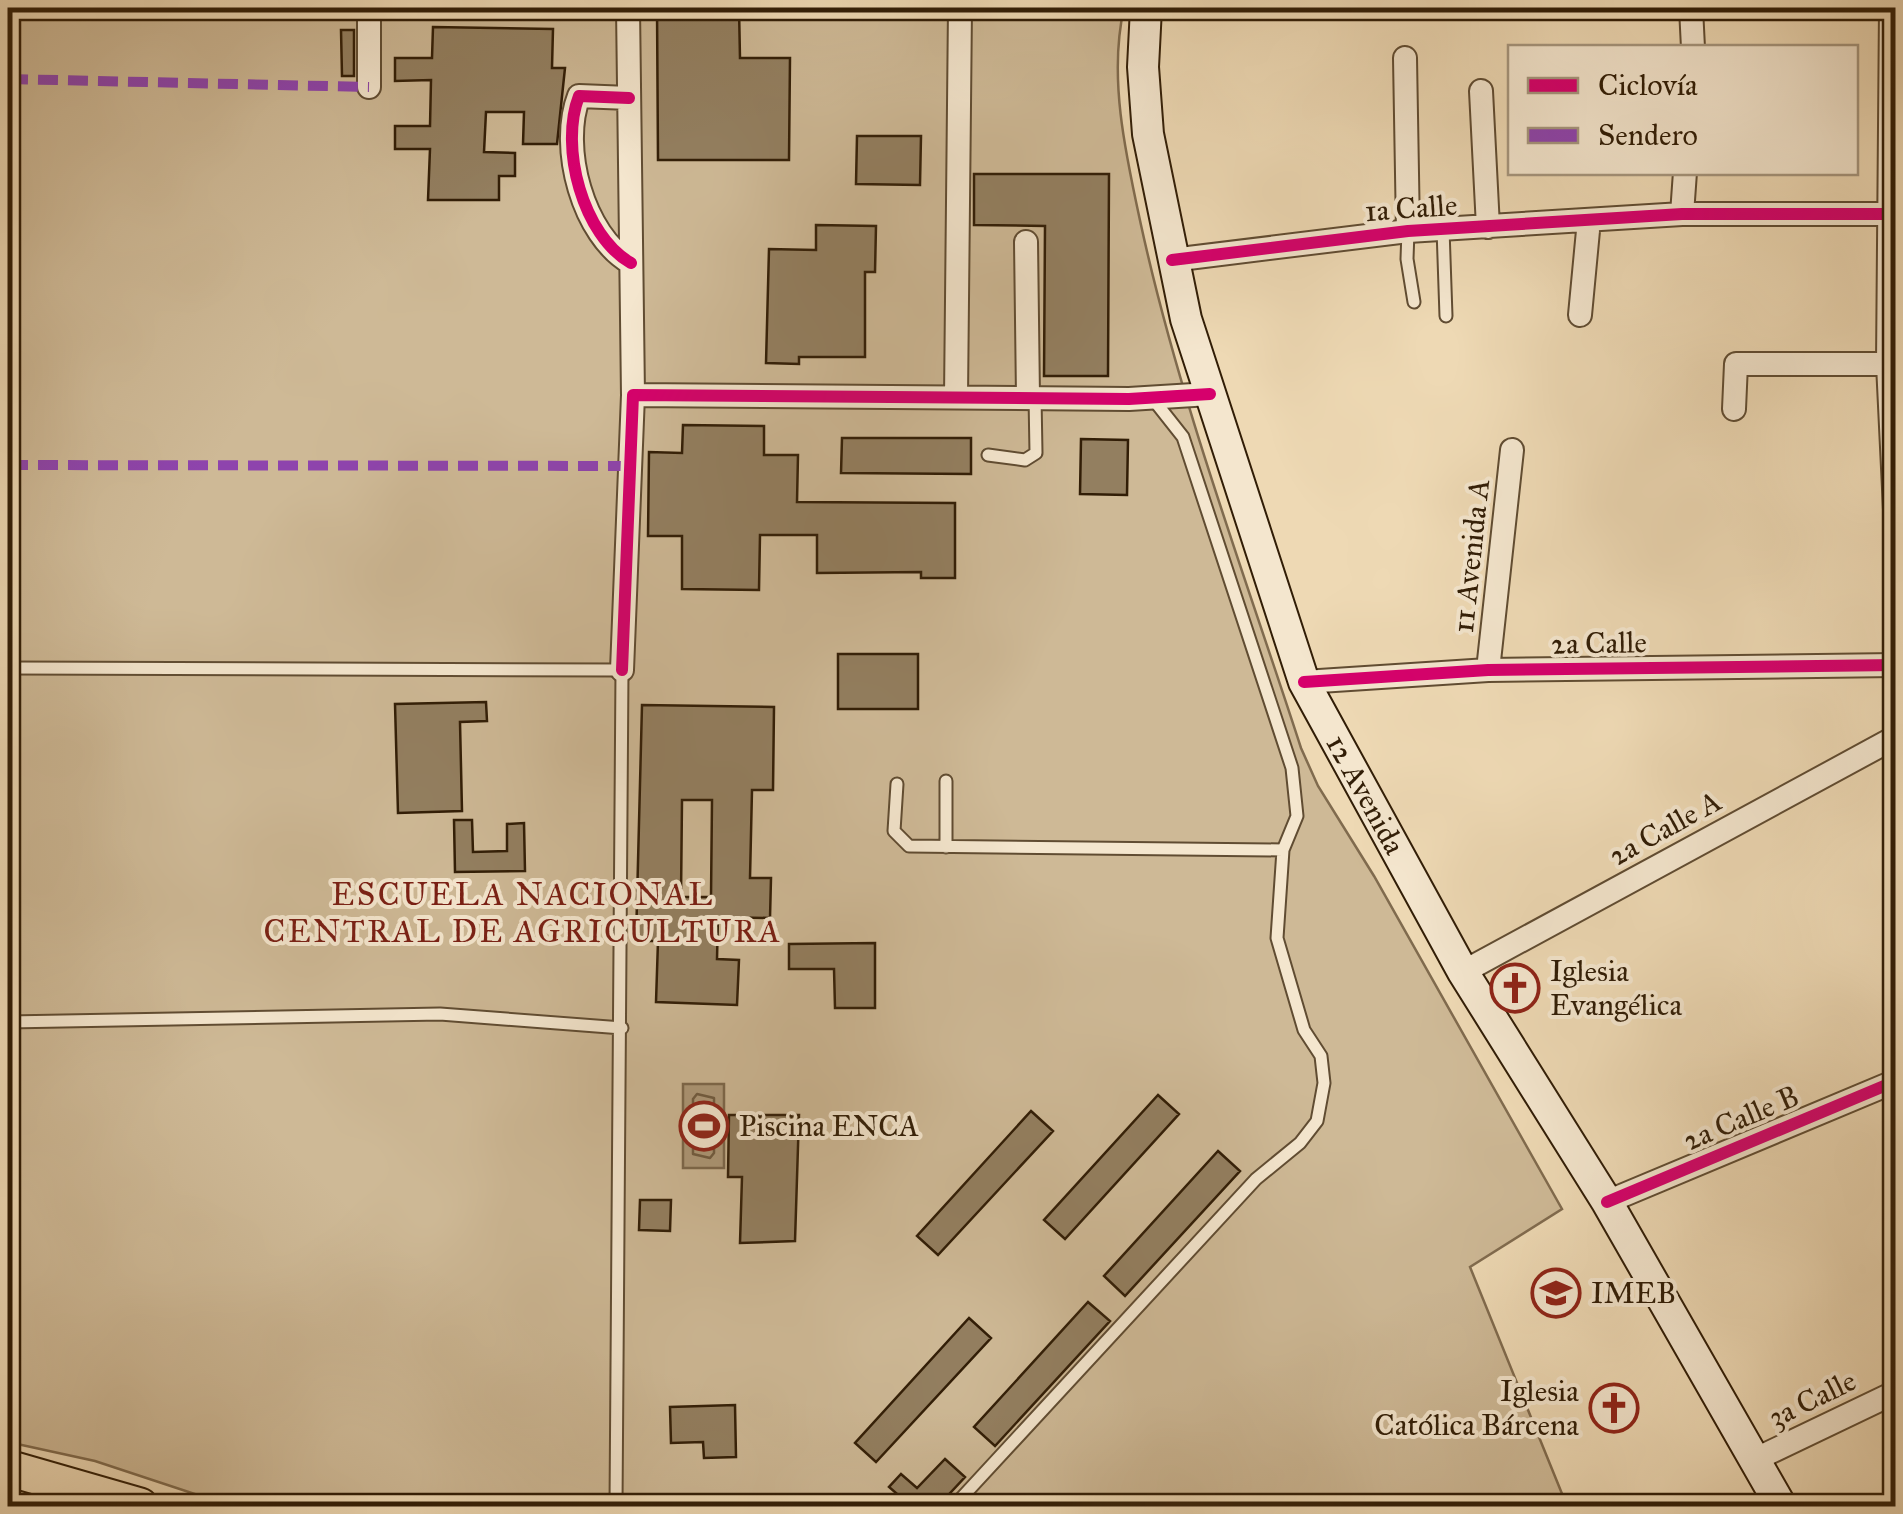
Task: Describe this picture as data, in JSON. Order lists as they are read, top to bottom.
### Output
{
  "streets": {
    "main road": ["12 Avenida"],
    "street": [
      "1a Calle",
      "11 Avenida A",
      "2a Calle",
      "2a Calle A",
      "2a Calle B",
      "3a Calle"
    ]
  },
  "crossings": [
    ["1a Calle", "12 Avenida"],
    ["11 Avenida A", "2a Calle"],
    ["2a Calle", "12 Avenida"],
    ["12 Avenida", "2a Calle A"],
    ["12 Avenida", "2a Calle B"],
    ["12 Avenida", "3a Calle"]
  ],
  "districts": ["ESCUELA NACIONAL CENTRAL DE AGRICULTURA"],
  "places": {
    "church": ["Iglesia Evangélica", "Iglesia Católica Bárcena"],
    "sports": ["Piscina ENCA"],
    "school or university": ["IMEB"]
  },
  "legend": ["Ciclovía", "Sendero"]
}
